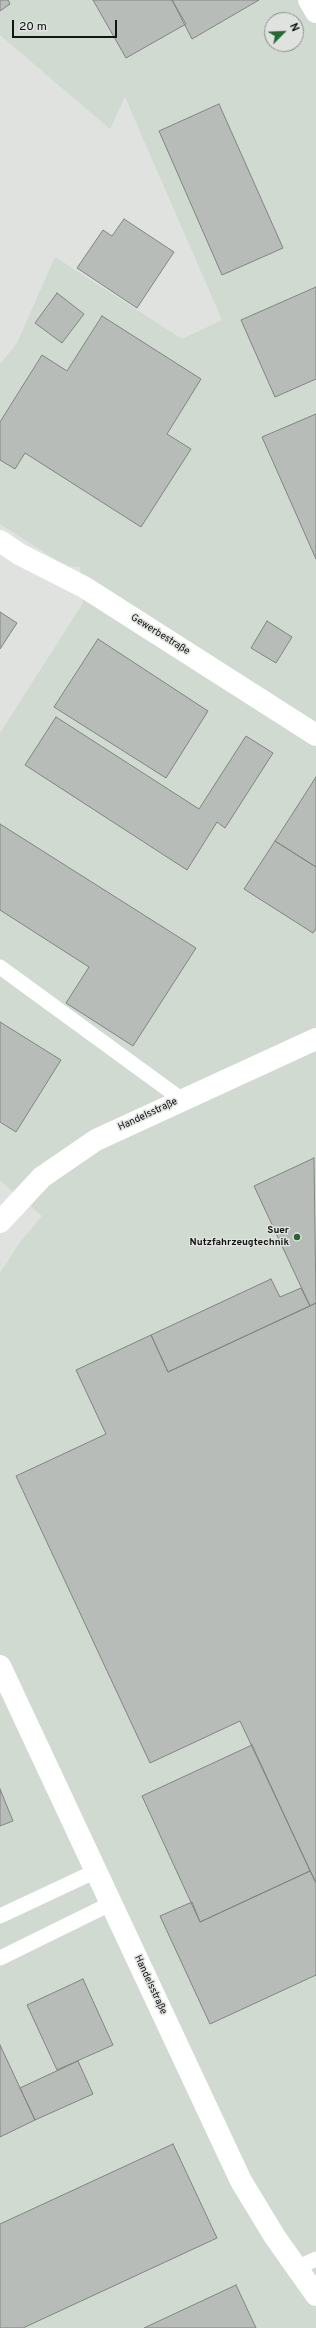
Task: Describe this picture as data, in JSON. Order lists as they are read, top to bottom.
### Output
{
  "streets": {
    "street": ["Gewerbestraße", "Handelsstraße"]
  },
  "places": ["Suer Nutzfahrzeugtechnik"],
  "scale_bar": "20 m",
  "north": "top right"
}
